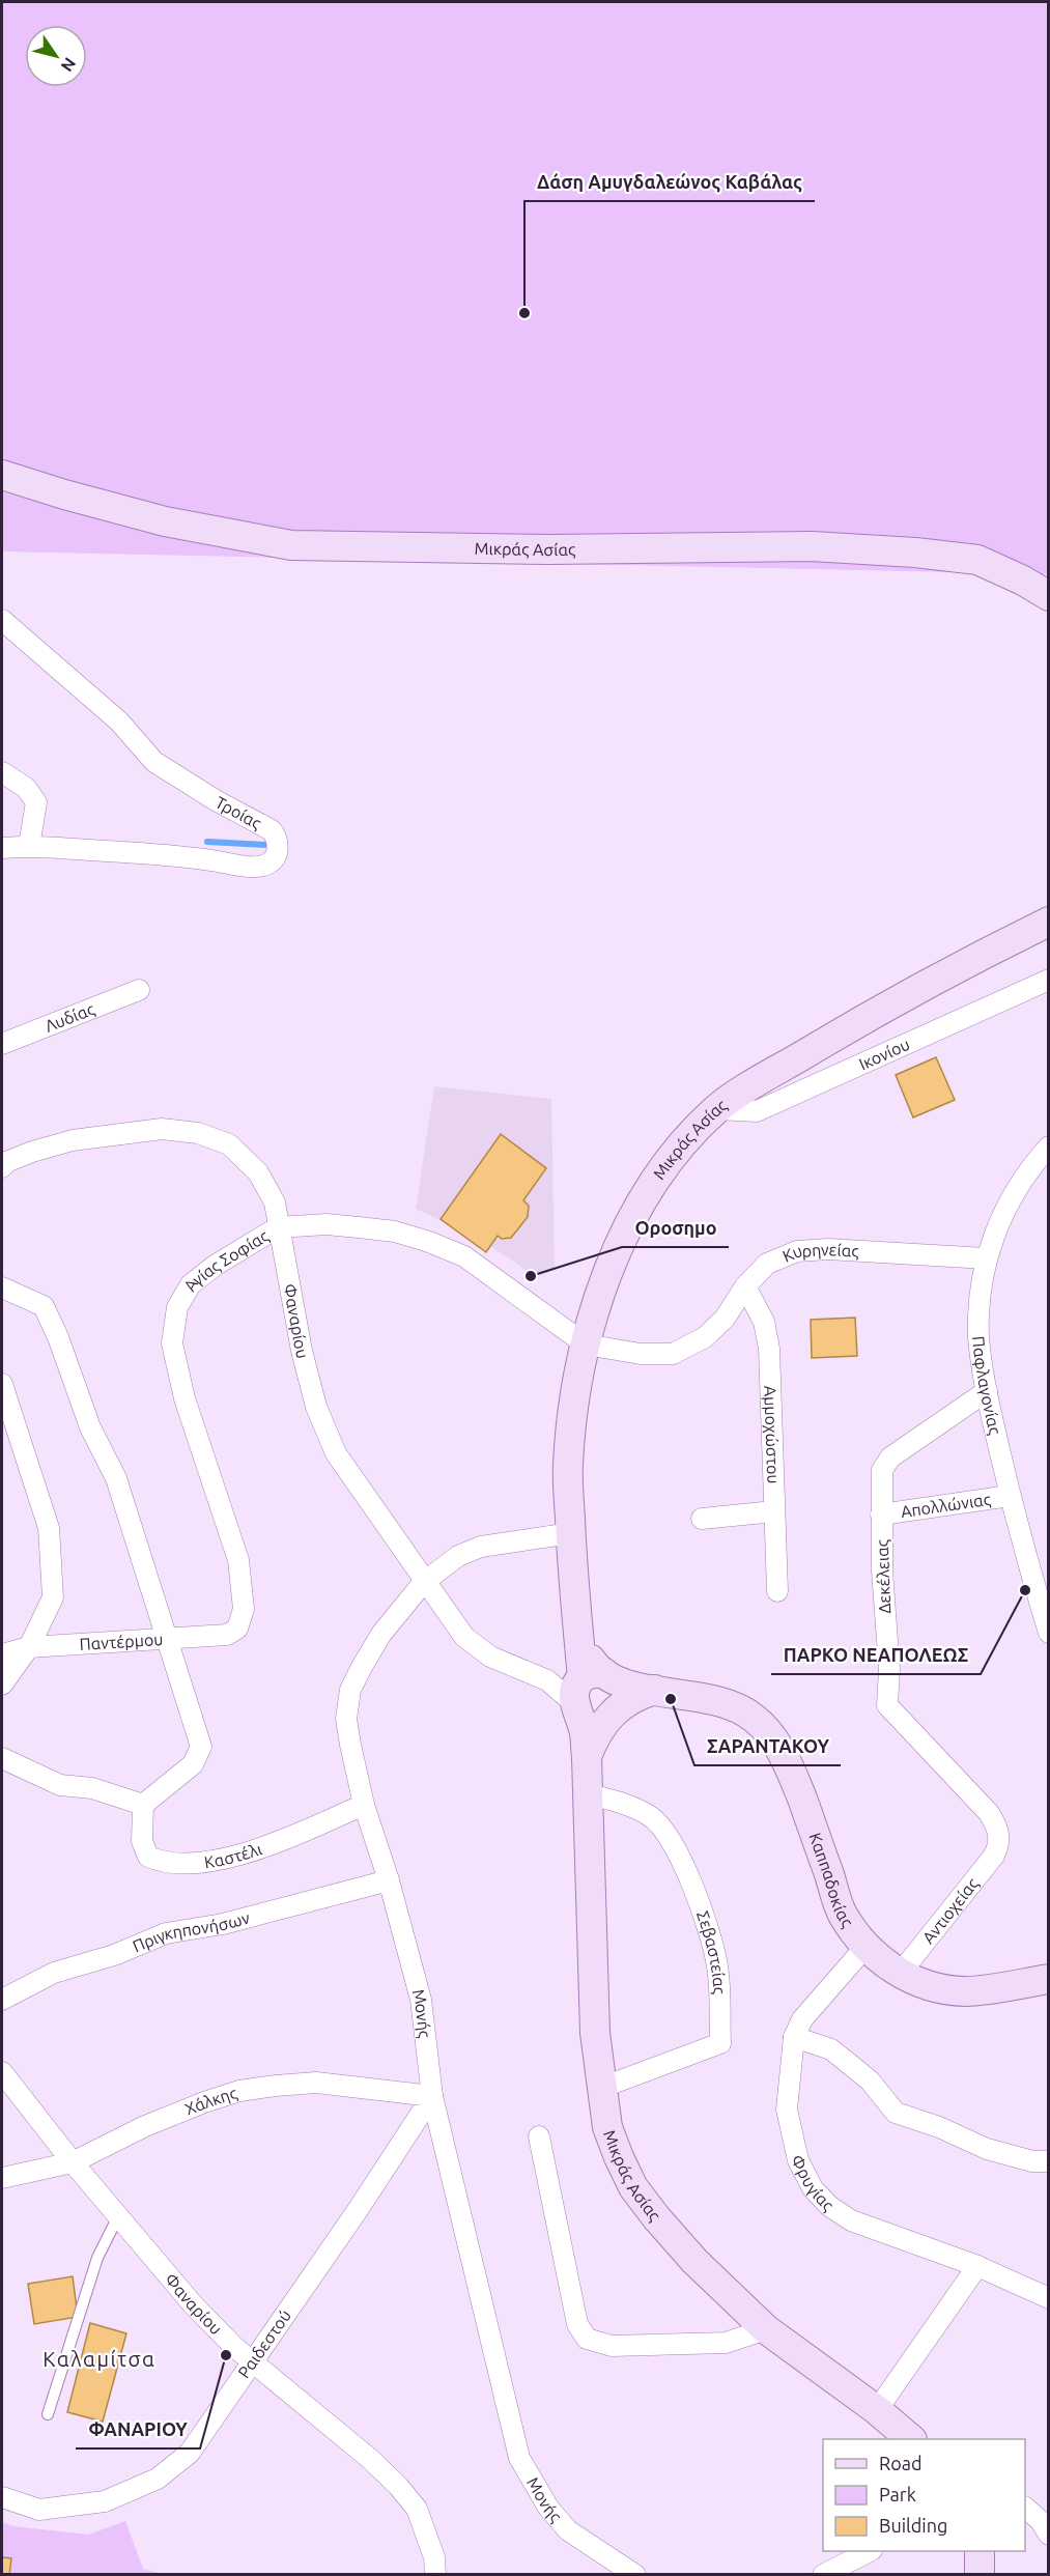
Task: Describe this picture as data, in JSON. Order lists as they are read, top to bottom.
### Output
{
  "streets": {
    "street": [
      "Μικράς Ασίας",
      "Τροίας",
      "Λυδίας",
      "Ικονίου",
      "Κυρηνείας",
      "Αγίας Σοφίας",
      "Φαναρίου",
      "Παφλαγονίας",
      "Αμμοχώστου",
      "Απολλώνιας",
      "Δεκέλειας",
      "Παντέρμου",
      "Καστέλι",
      "Καππαδοκίας",
      "Αντιοχείας",
      "Πριγκηπονήσων",
      "Σεβαστείας",
      "Μονής",
      "Χάλκης",
      "Φρυγίας",
      "Ραιδεστού"
    ]
  },
  "crossings": [
    ["Μικράς Ασίας", "Ικονίου"],
    ["Μικράς Ασίας", "Κυρηνείας"],
    ["Μικράς Ασίας", "Αγίας Σοφίας"],
    ["Μικράς Ασίας", "Καππαδοκίας"],
    ["Μικράς Ασίας", "Σεβαστείας"],
    ["Μικράς Ασίας", "Μονής"],
    ["Κυρηνείας", "Αγίας Σοφίας"],
    ["Κυρηνείας", "Παφλαγονίας"],
    ["Κυρηνείας", "Αμμοχώστου"],
    ["Αγίας Σοφίας", "Φαναρίου"],
    ["Αγίας Σοφίας", "Παντέρμου"],
    ["Φαναρίου", "Μονής"],
    ["Φαναρίου", "Χάλκης"],
    ["Φαναρίου", "Ραιδεστού"],
    ["Παφλαγονίας", "Απολλώνιας"],
    ["Παφλαγονίας", "Δεκέλειας"],
    ["Απολλώνιας", "Δεκέλειας"],
    ["Δεκέλειας", "Αντιοχείας"],
    ["Καστέλι", "Μονής"],
    ["Καππαδοκίας", "Αντιοχείας"],
    ["Καππαδοκίας", "Φρυγίας"],
    ["Πριγκηπονήσων", "Μονής"],
    ["Μονής", "Χάλκης"],
    ["Μονής", "Ραιδεστού"],
    ["Χάλκης", "Ραιδεστού"]
  ],
  "districts": ["Καλαμίτσα"],
  "places": [
    "Δάση Αμυγδαλεώνος Καβάλας",
    "Οροσημο",
    "ΠΑΡΚΟ ΝΕΑΠΟΛΕΩΣ",
    "ΣΑΡΑΝΤΑΚΟΥ",
    "ΦΑΝΑΡΙΟΥ"
  ],
  "legend": ["Road", "Park", "Building"],
  "north": "bottom right"
}
